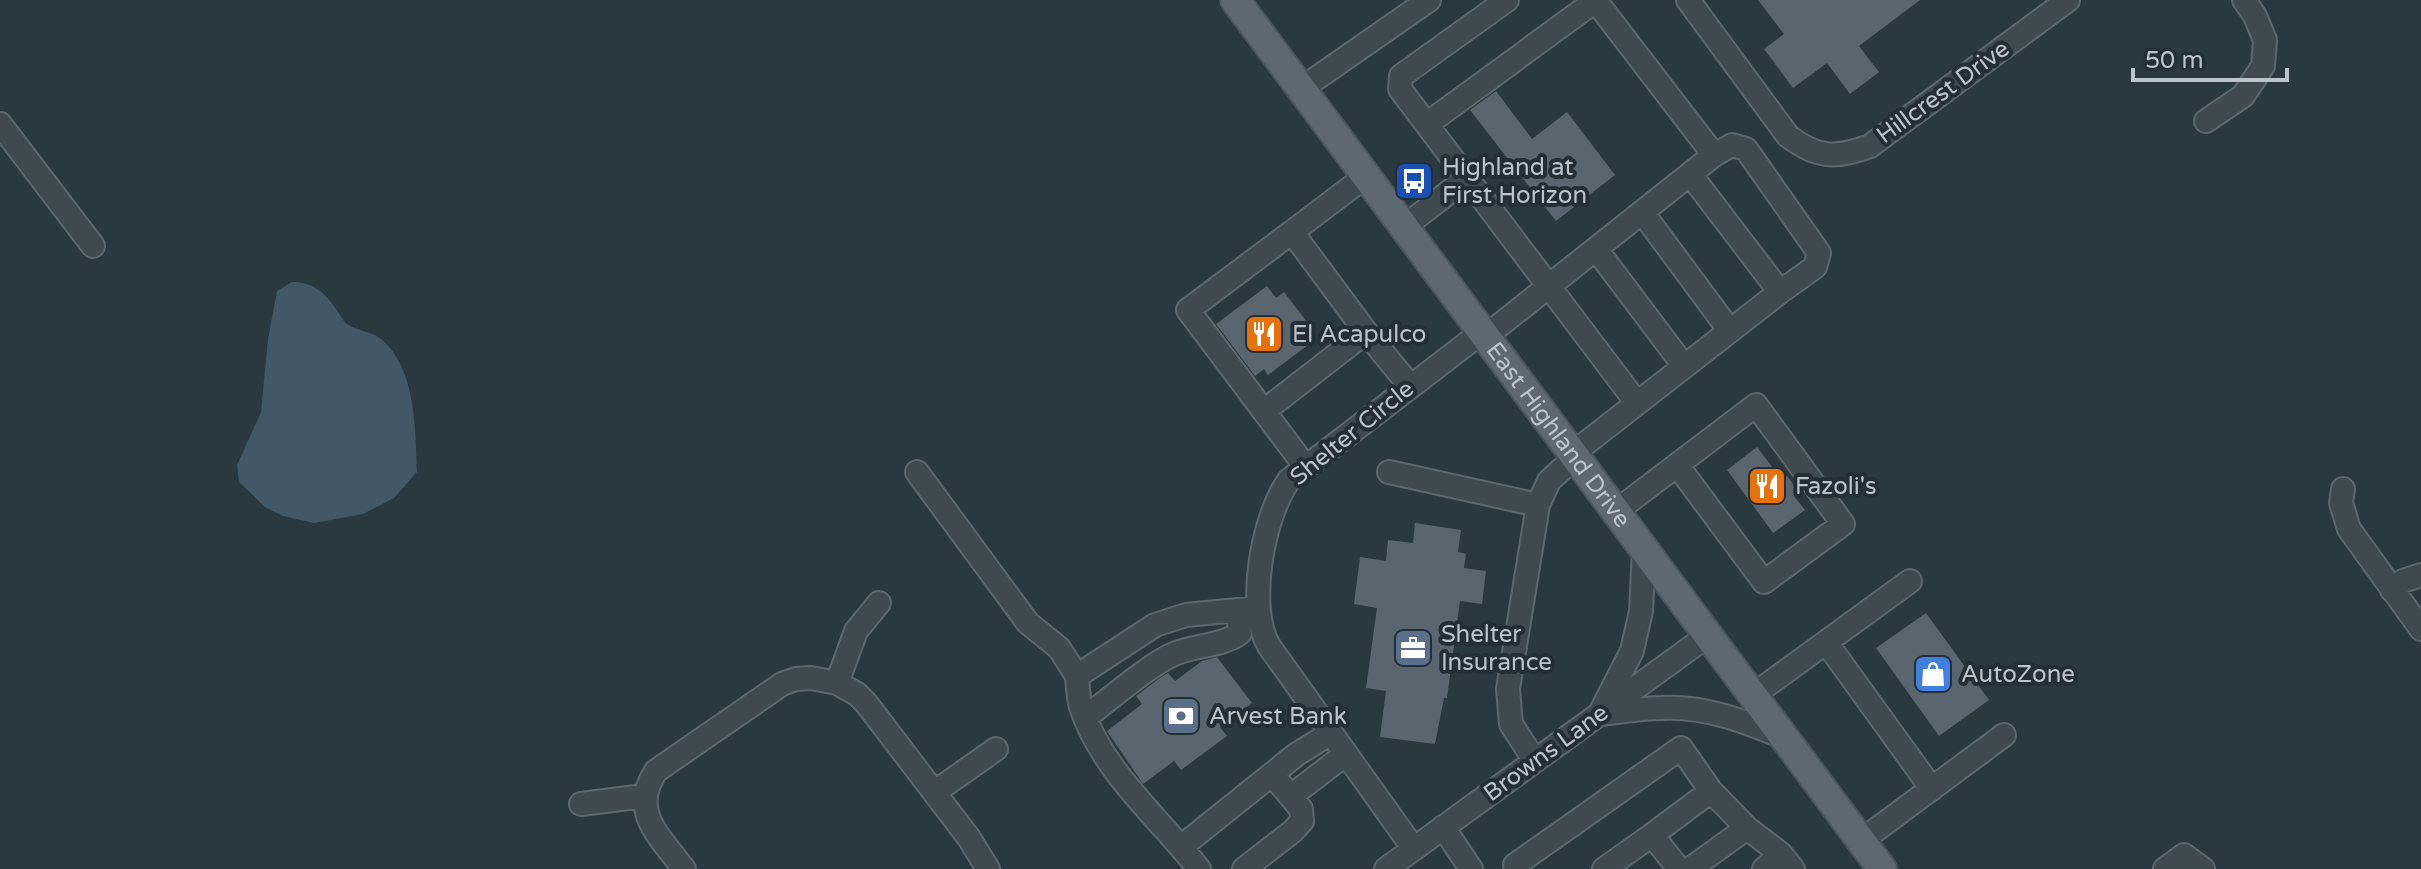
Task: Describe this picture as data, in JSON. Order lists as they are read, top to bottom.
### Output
{
  "streets": {
    "main road": ["East Highland Drive"],
    "street": ["Hillcrest Drive", "Shelter Circle", "Browns Lane"]
  },
  "crossings": [
    ["Shelter Circle", "East Highland Drive"],
    ["Shelter Circle", "Browns Lane"],
    ["East Highland Drive", "Browns Lane"]
  ],
  "places": {
    "bus stop": ["Highland at First Horizon"],
    "restaurant": ["El Acapulco", "Fazoli's"],
    "office": ["Shelter Insurance"],
    "shop": ["AutoZone"],
    "bank": ["Arvest Bank"]
  },
  "scale_bar": "50 m"
}
